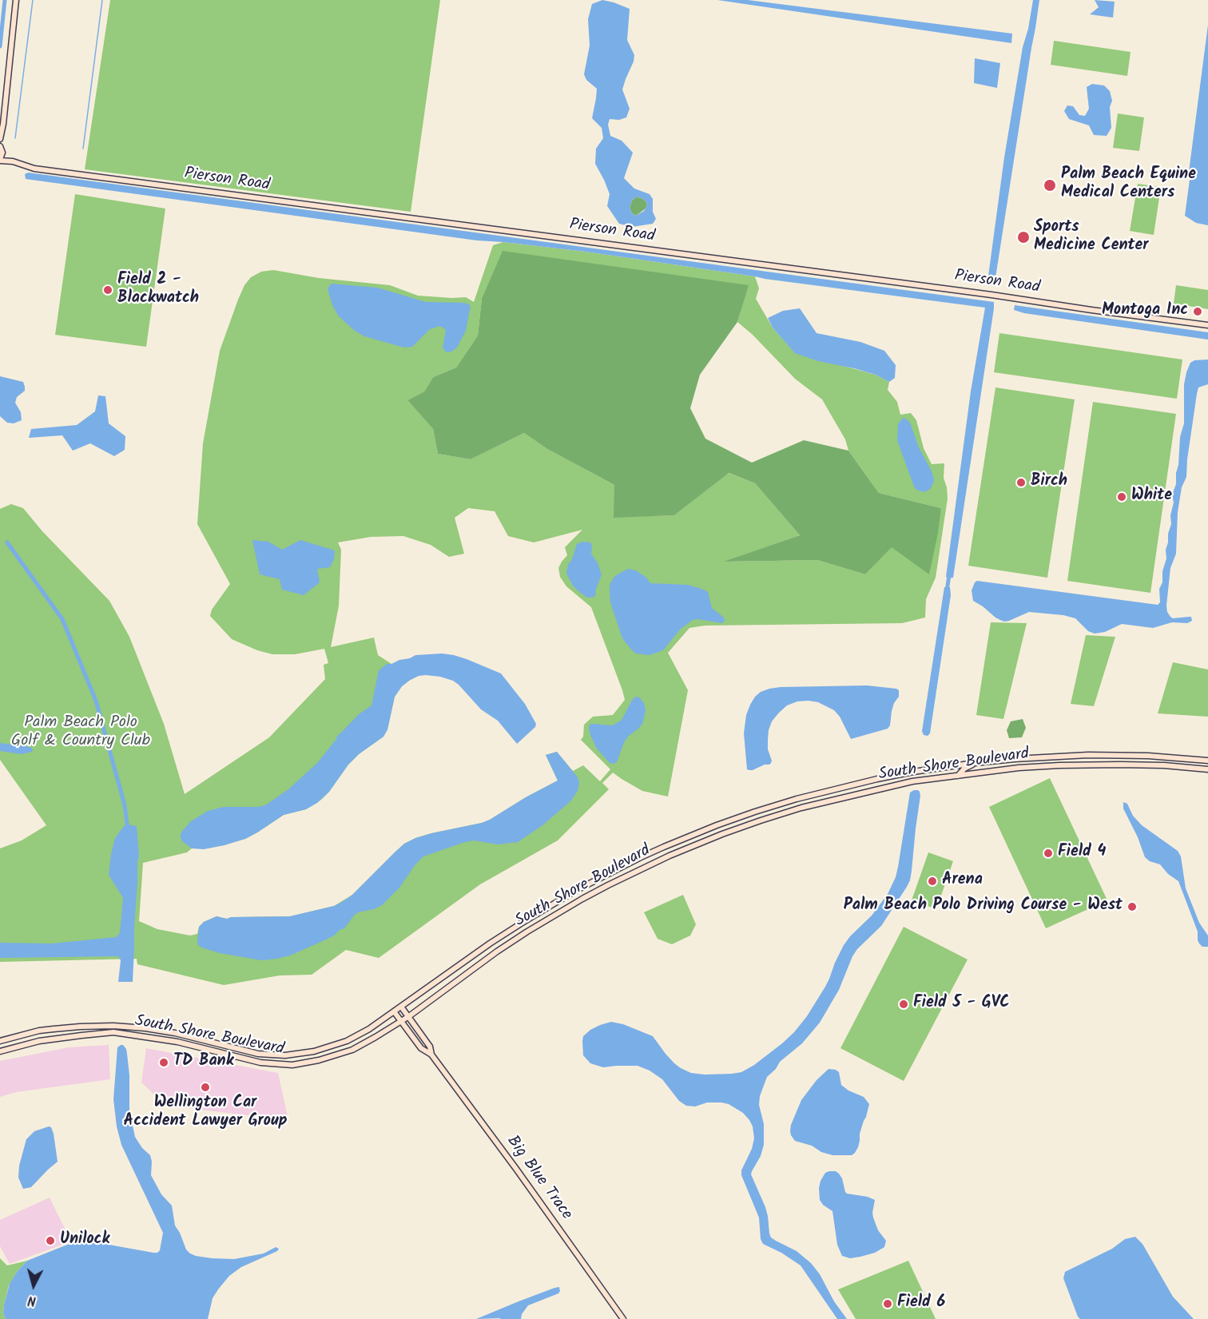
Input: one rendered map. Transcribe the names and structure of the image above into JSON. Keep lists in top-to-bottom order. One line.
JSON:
{"streets":{"street":["Pierson Road","South Shore Boulevard","Big Blue Trace"]},"crossings":[["South Shore Boulevard","Big Blue Trace"]],"parks":["Palm Beach Polo Golf & Country Club"],"places":["Palm Beach Equine Medical Centers","Sports Medicine Center","Field 2 - Blackwatch","Montoga Inc","Birch","White","Field 4","Arena","Palm Beach Polo Driving Course - West","Field 5 - GVC","TD Bank","Wellington Car Accident Lawyer Group","Unilock","Field 6"],"north":"bottom"}
